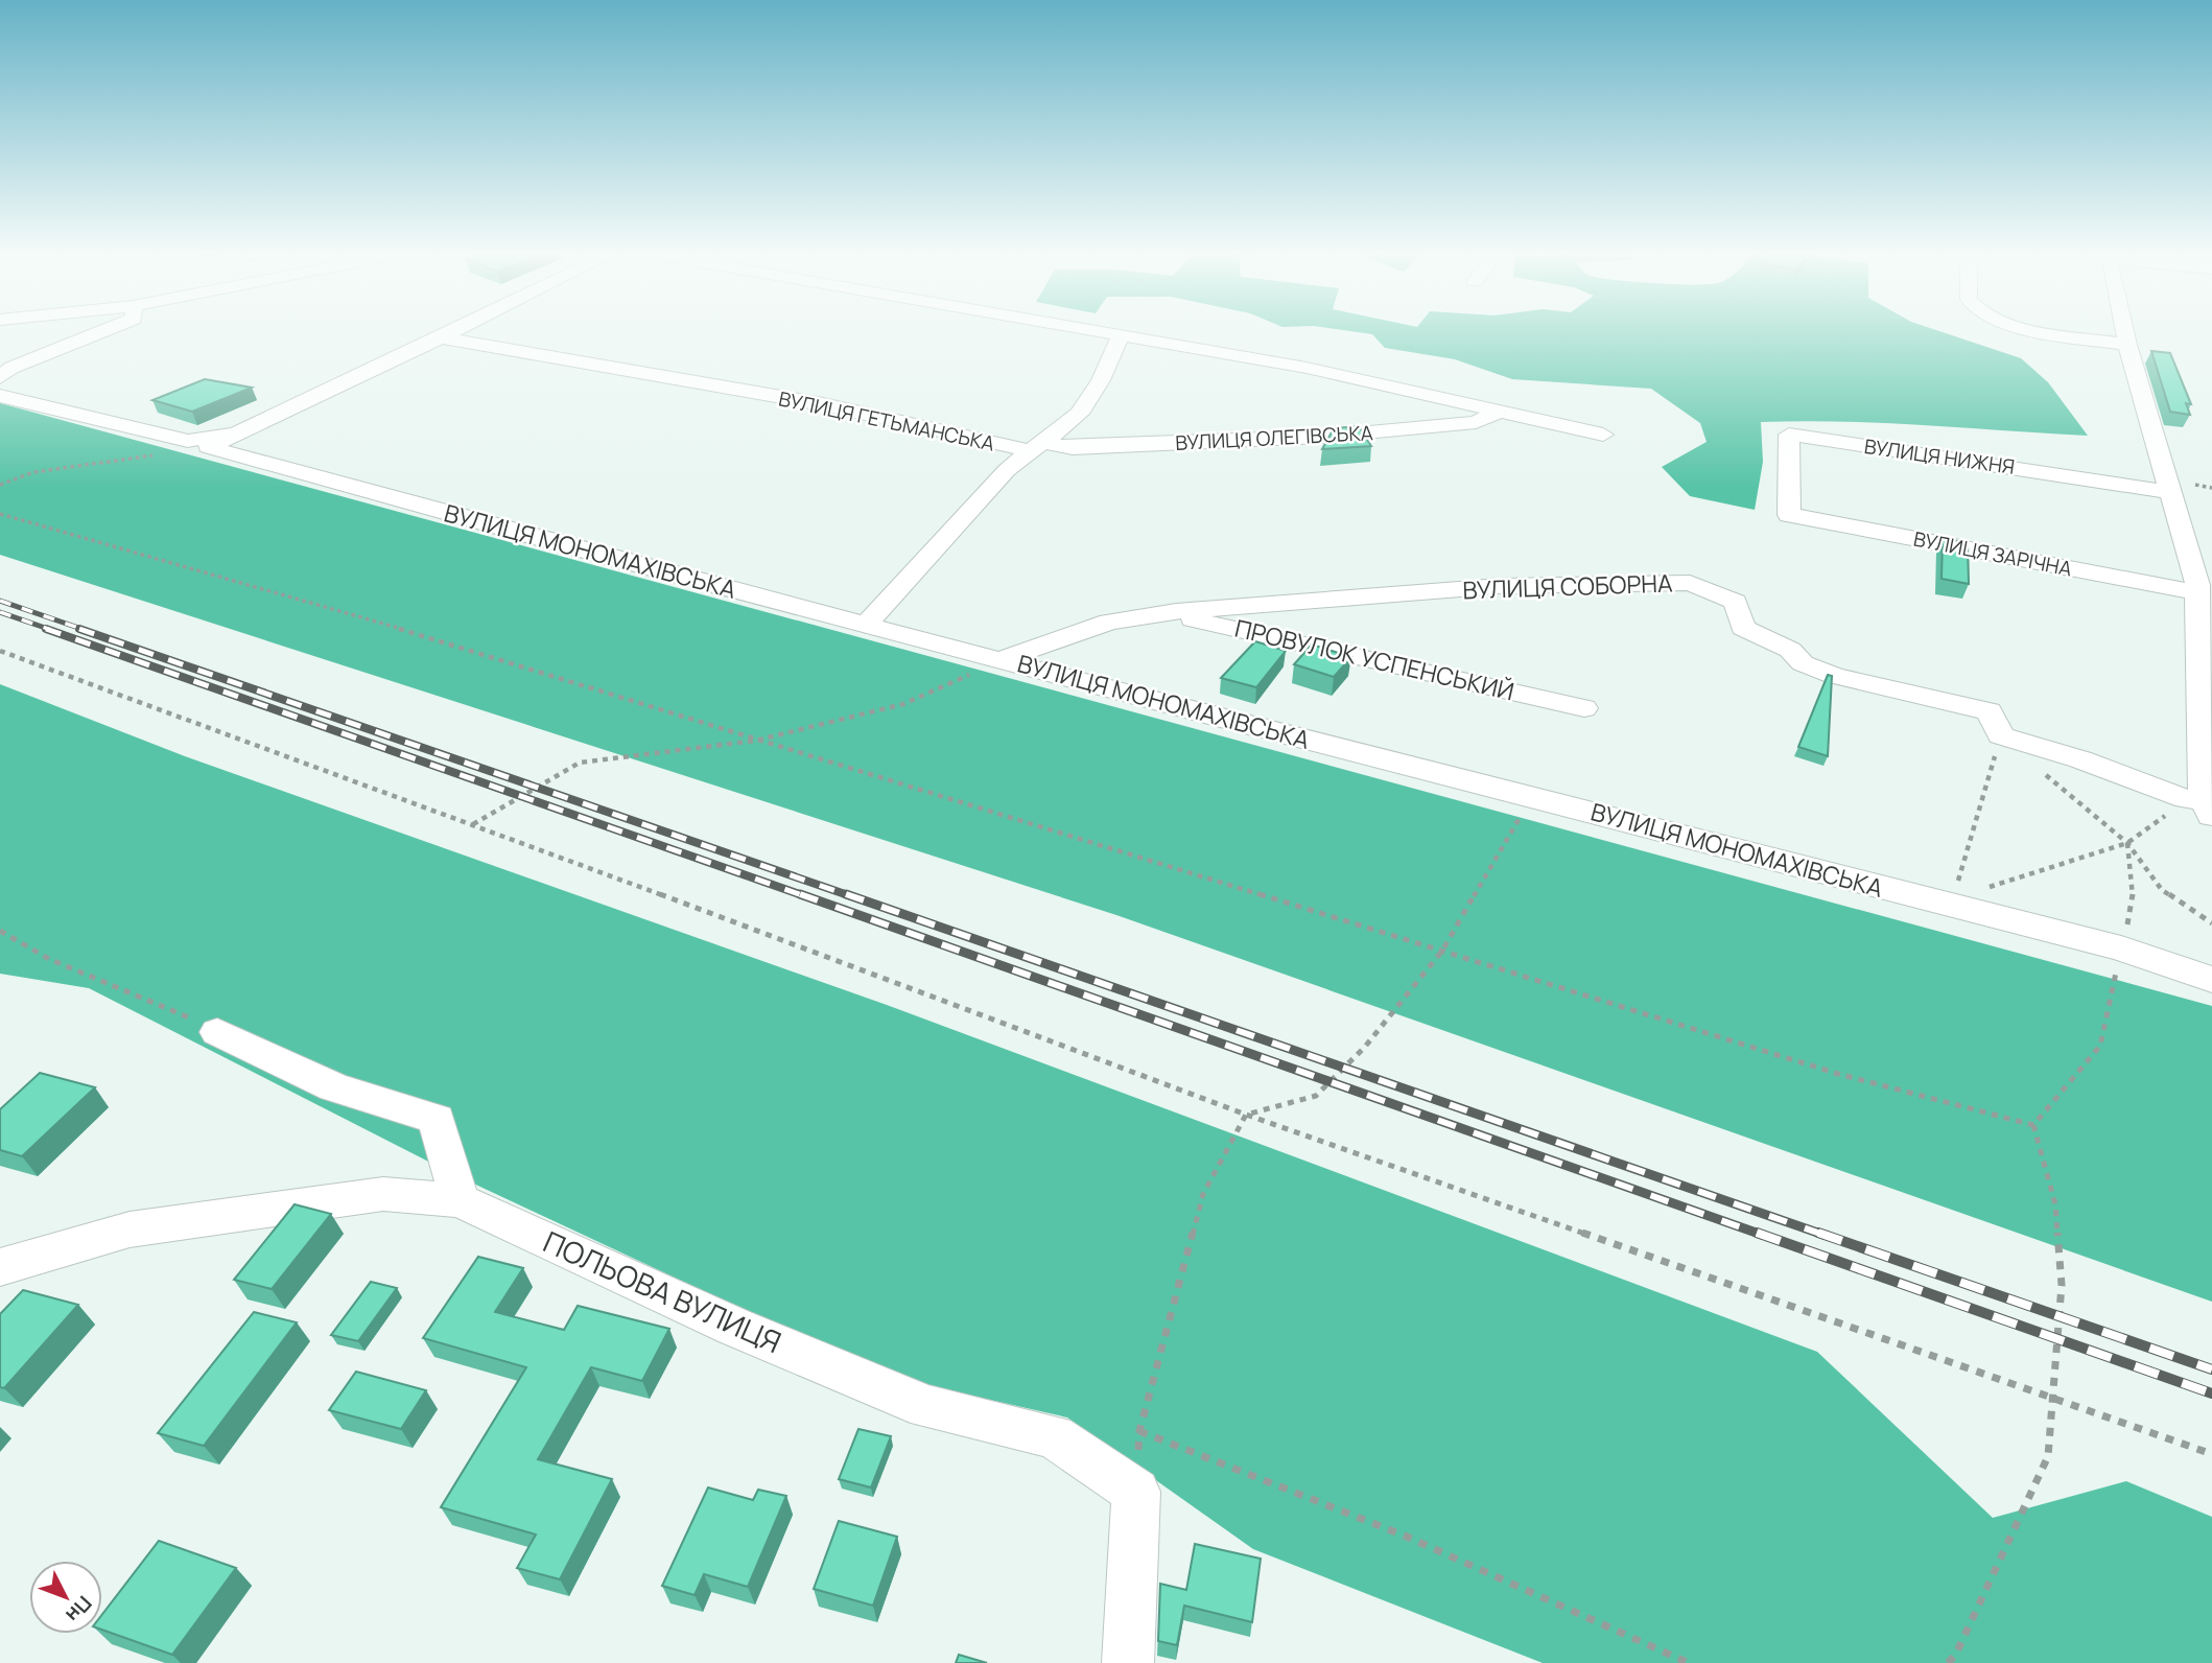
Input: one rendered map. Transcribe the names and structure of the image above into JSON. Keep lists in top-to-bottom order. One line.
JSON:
{"streets":{"street":["ВУЛИЦЯ ГЕТЬМАНСЬКА","ВУЛИЦЯ ОЛЕГІВСЬКА","ВУЛИЦЯ НИЖНЯ","ВУЛИЦЯ МОНОМАХІВСЬКА","ВУЛИЦЯ ЗАРІЧНА","ВУЛИЦЯ СОБОРНА","ПРОВУЛОК УСПЕНСЬКИЙ","ПОЛЬОВА ВУЛИЦЯ"]},"crossings":[["ВУЛИЦЯ ГЕТЬМАНСЬКА","ВУЛИЦЯ ОЛЕГІВСЬКА"],["ВУЛИЦЯ НИЖНЯ","ВУЛИЦЯ ЗАРІЧНА"],["ВУЛИЦЯ МОНОМАХІВСЬКА","ВУЛИЦЯ СОБОРНА"],["ВУЛИЦЯ СОБОРНА","ПРОВУЛОК УСПЕНСЬКИЙ"]],"north":"bottom right"}
